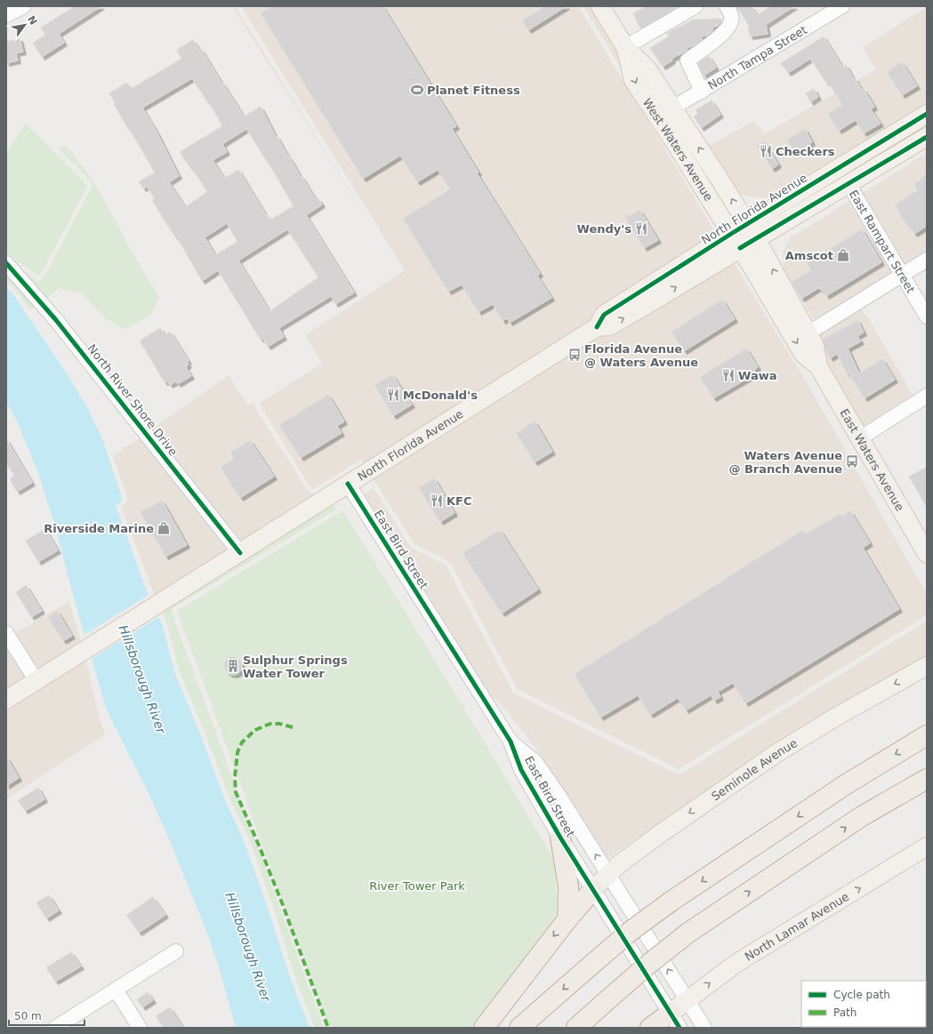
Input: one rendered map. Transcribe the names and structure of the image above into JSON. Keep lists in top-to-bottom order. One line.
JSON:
{"streets":{"main road":["West Waters Avenue","North Florida Avenue","East Waters Avenue","Seminole Avenue","North Lamar Avenue"],"street":["North Tampa Street","East Rampart Street","North River Shore Drive","East Bird Street"]},"crossings":[["North Tampa Street","West Waters Avenue"],["West Waters Avenue","North Florida Avenue"],["West Waters Avenue","East Waters Avenue"],["North Florida Avenue","East Rampart Street"],["North Florida Avenue","North River Shore Drive"],["North Florida Avenue","East Waters Avenue"],["North Florida Avenue","East Bird Street"],["East Bird Street","Seminole Avenue"],["East Bird Street","North Lamar Avenue"]],"one_way":["Seminole Avenue","North Lamar Avenue"],"water":["Hillsborough River"],"parks":["River Tower Park"],"places":{"sports":["Planet Fitness"],"restaurant":["Checkers","Wendy's","Wawa","McDonald's","KFC"],"shop":["Amscot","Riverside Marine"],"bus stop":["Florida Avenue @ Waters Avenue","Waters Avenue @ Branch Avenue"],"building":["Sulphur Springs Water Tower"]},"legend":["Cycle path","Path"],"scale_bar":"50 m","north":"top right"}
